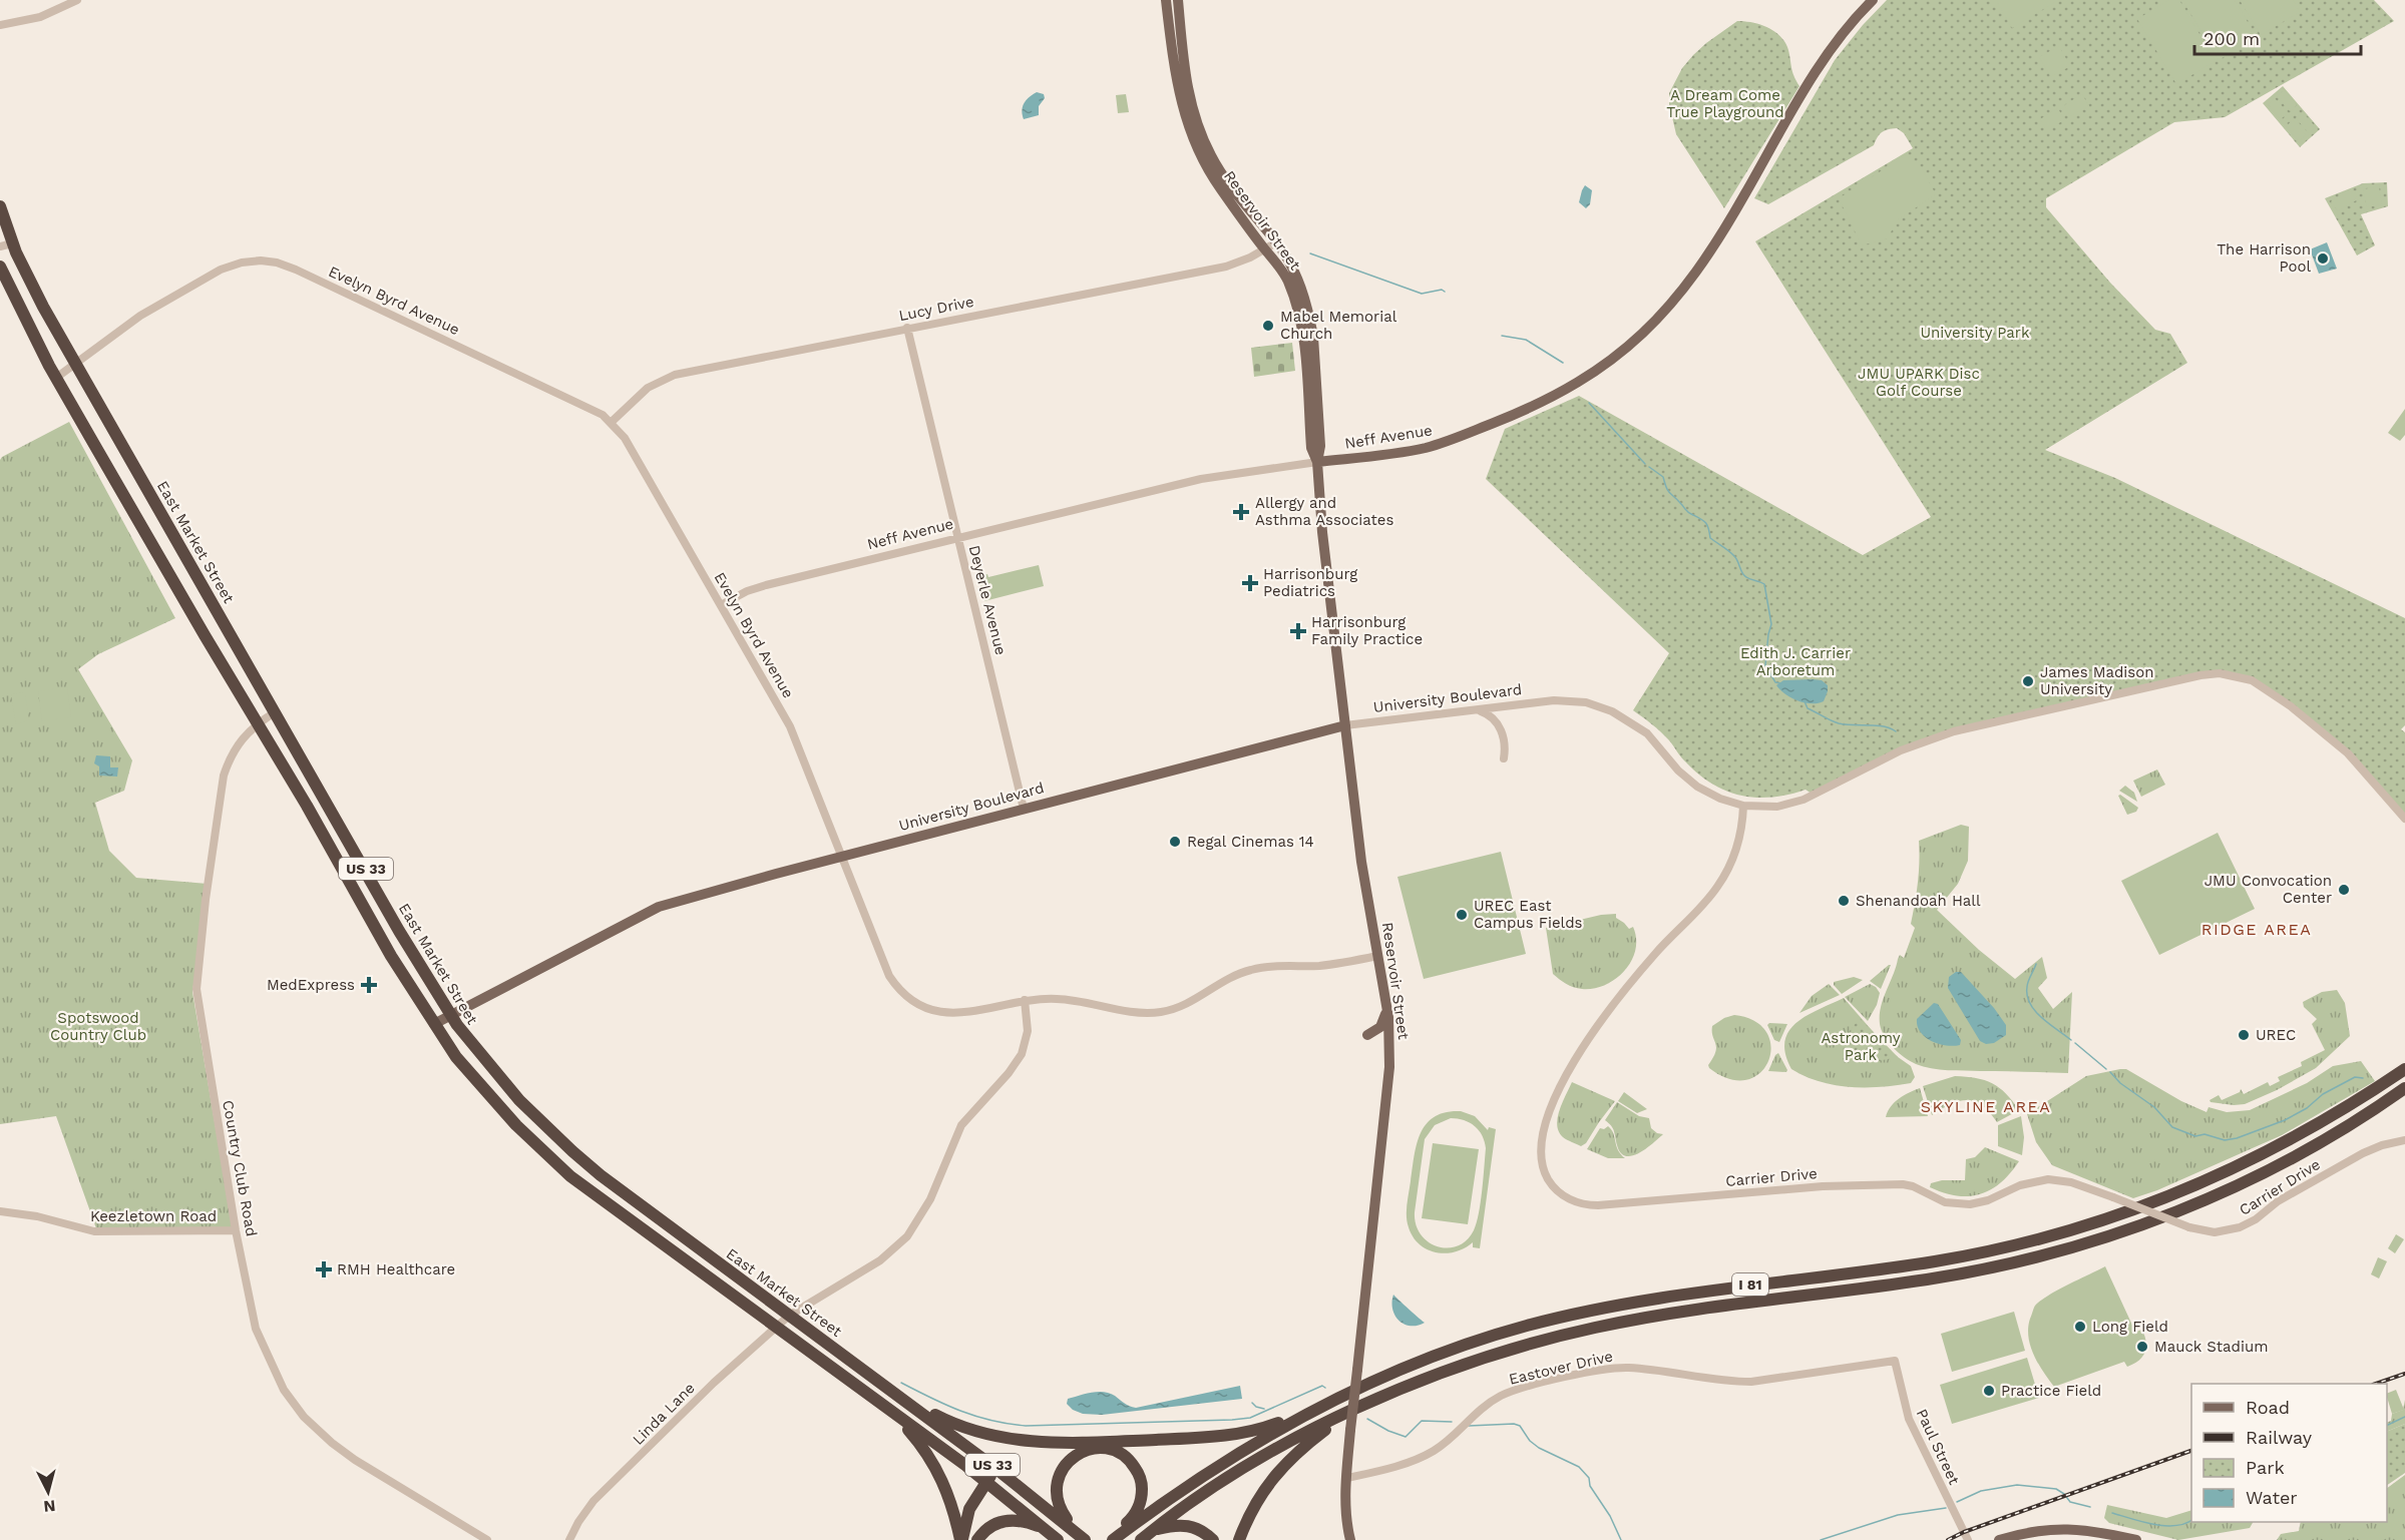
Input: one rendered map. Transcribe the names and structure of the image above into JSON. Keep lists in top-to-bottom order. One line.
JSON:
{"streets":{"highway":["East Market Street","US 33","I 81"],"main road":["Reservoir Street","Neff Avenue","University Boulevard"],"street":["Evelyn Byrd Avenue","Lucy Drive","Deyerle Avenue","Country Club Road","Carrier Drive","Keezletown Road","Eastover Drive","Linda Lane","Paul Street"]},"crossings":[["Reservoir Street","Evelyn Byrd Avenue"],["Reservoir Street","Lucy Drive"],["Reservoir Street","Neff Avenue"],["Reservoir Street","University Boulevard"],["Reservoir Street","Eastover Drive"],["Evelyn Byrd Avenue","Lucy Drive"],["Evelyn Byrd Avenue","Neff Avenue"],["Evelyn Byrd Avenue","East Market Street"],["Evelyn Byrd Avenue","University Boulevard"],["Evelyn Byrd Avenue","US 33"],["Evelyn Byrd Avenue","Linda Lane"],["Lucy Drive","Deyerle Avenue"],["Neff Avenue","Deyerle Avenue"],["East Market Street","University Boulevard"],["East Market Street","Country Club Road"],["East Market Street","Linda Lane"],["Deyerle Avenue","University Boulevard"],["University Boulevard","US 33"],["University Boulevard","Carrier Drive"],["US 33","Country Club Road"],["US 33","Linda Lane"],["Country Club Road","Keezletown Road"],["Eastover Drive","Paul Street"]],"districts":["RIDGE AREA","SKYLINE AREA"],"parks":["A Dream Come True Playground","University Park","JMU UPARK Disc Golf Course","Edith J. Carrier Arboretum","Spotswood Country Club","Astronomy Park"],"places":{"other":["The Harrison Pool","Mabel Memorial Church","James Madison University","Regal Cinemas 14","JMU Convocation Center","Shenandoah Hall","UREC East Campus Fields","UREC","Long Field","Mauck Stadium","Practice Field"],"health":["Allergy and Asthma Associates","Harrisonburg Pediatrics","Harrisonburg Family Practice","MedExpress","RMH Healthcare"]},"legend":["Road","Railway","Park","Water"],"scale_bar":"200 m","north":"bottom"}
